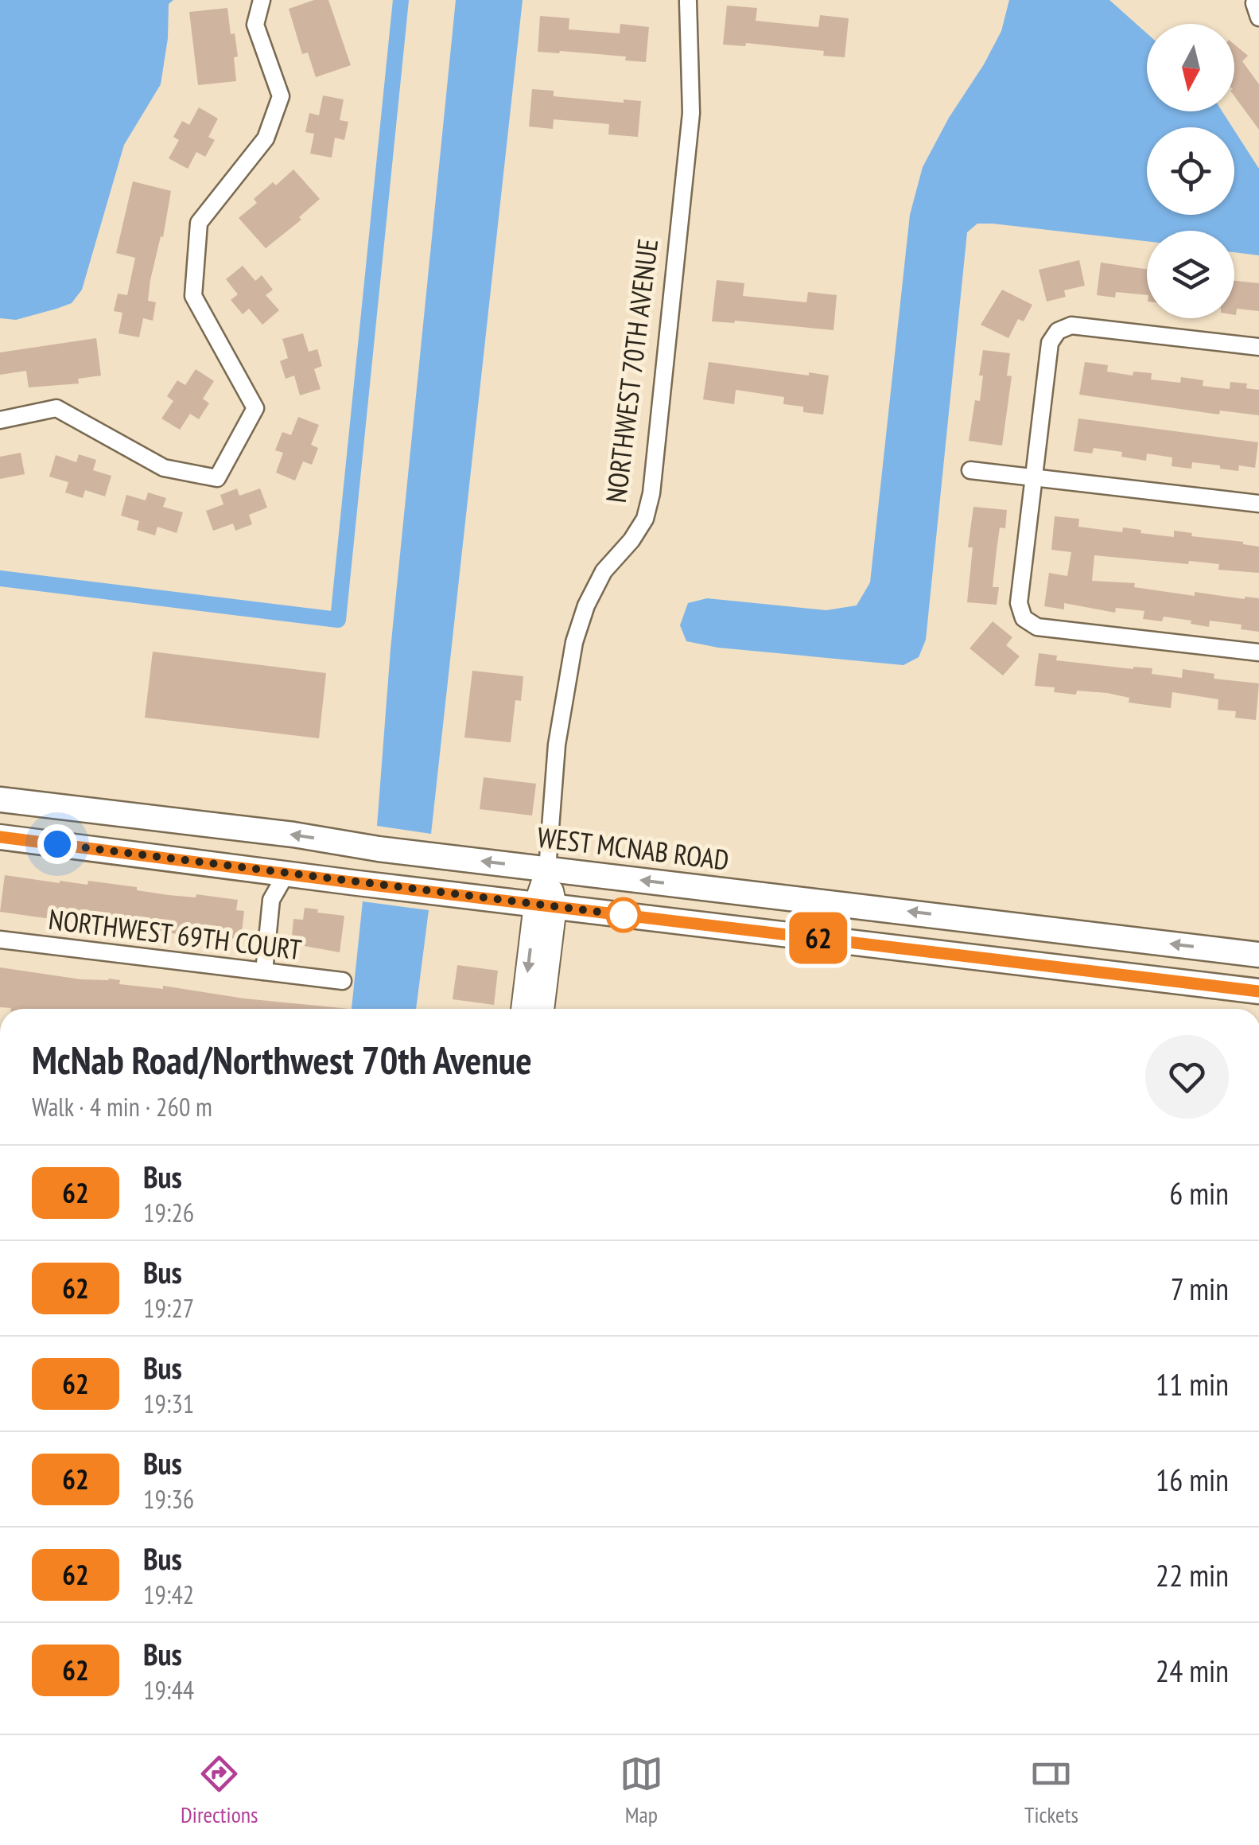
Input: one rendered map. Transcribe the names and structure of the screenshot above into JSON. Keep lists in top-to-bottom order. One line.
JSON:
{"streets":{"main road":["WEST MCNAB ROAD"],"street":["NORTHWEST 70TH AVENUE","NORTHWEST 69TH COURT"]},"crossings":[["NORTHWEST 70TH AVENUE","WEST MCNAB ROAD"]],"lines":["bus line 62"],"north":"bottom","page":{"on_map":"62","heading":["McNab Road/Northwest 70th Avenue","Walk · 4 min · 260 m"],"list":[{"mark":"62","name":"Bus","note":"19:26","value":"6 min"},{"mark":"62","name":"Bus","note":"19:27","value":"7 min"},{"mark":"62","name":"Bus","note":"19:31","value":"11 min"},{"mark":"62","name":"Bus","note":"19:36","value":"16 min"},{"mark":"62","name":"Bus","note":"19:42","value":"22 min"},{"mark":"62","name":"Bus","note":"19:44","value":"24 min"}],"tabs":["Directions","Map","Tickets"]}}
